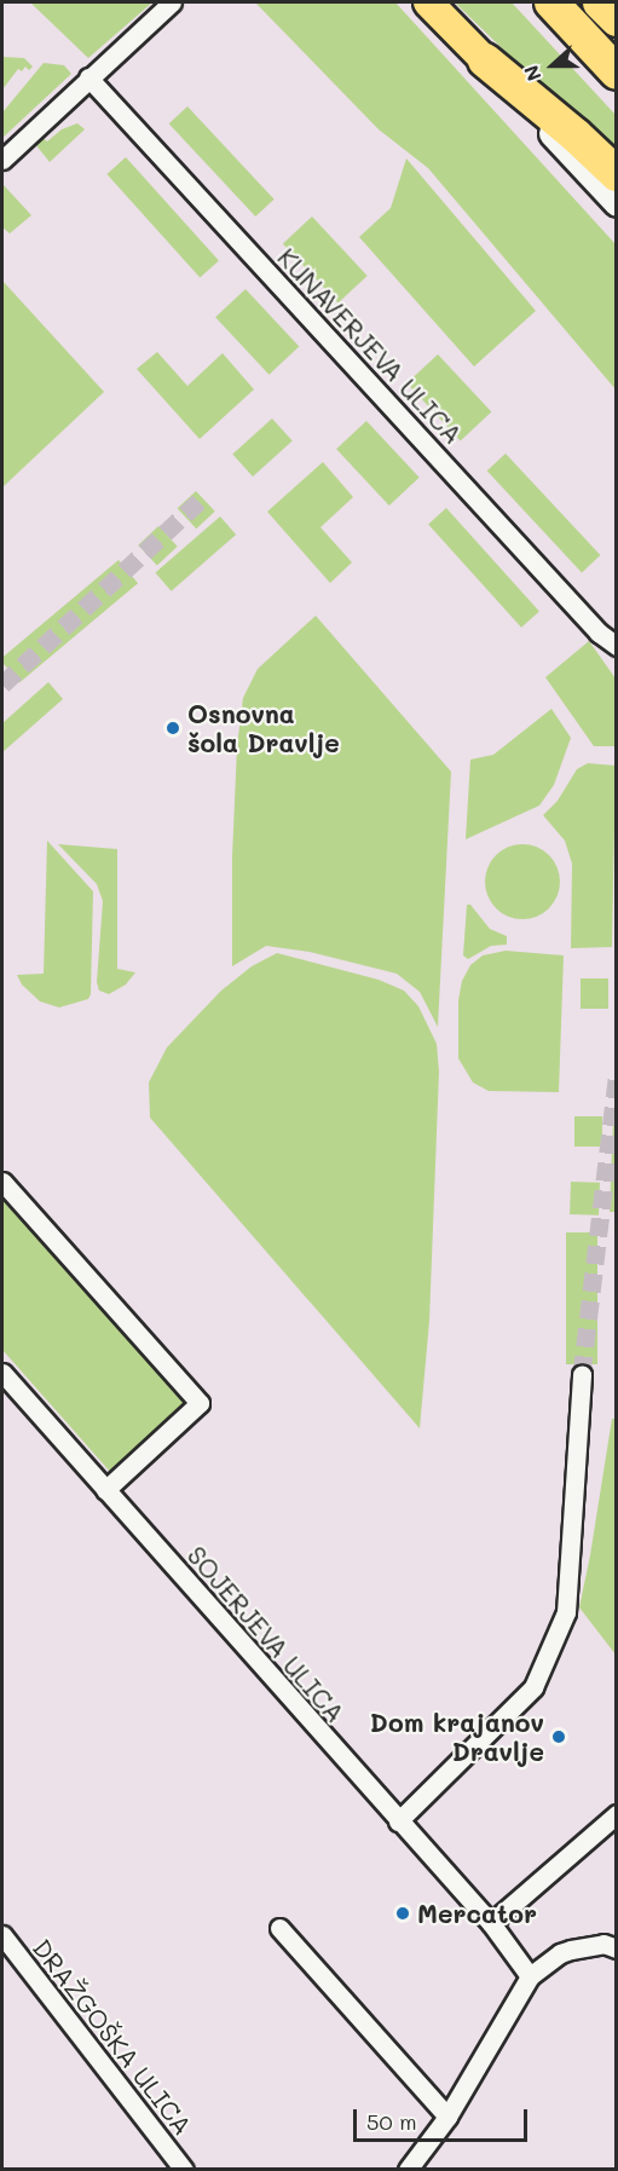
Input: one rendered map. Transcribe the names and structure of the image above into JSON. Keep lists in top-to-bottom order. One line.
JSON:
{"streets":{"street":["KUNAVERJEVA ULICA","SOJERJEVA ULICA","DRAŽGOŠKA ULICA"]},"places":["Osnovna šola Dravlje","Dom krajanov Dravlje","Mercator"],"scale_bar":"50 m","north":"left"}
